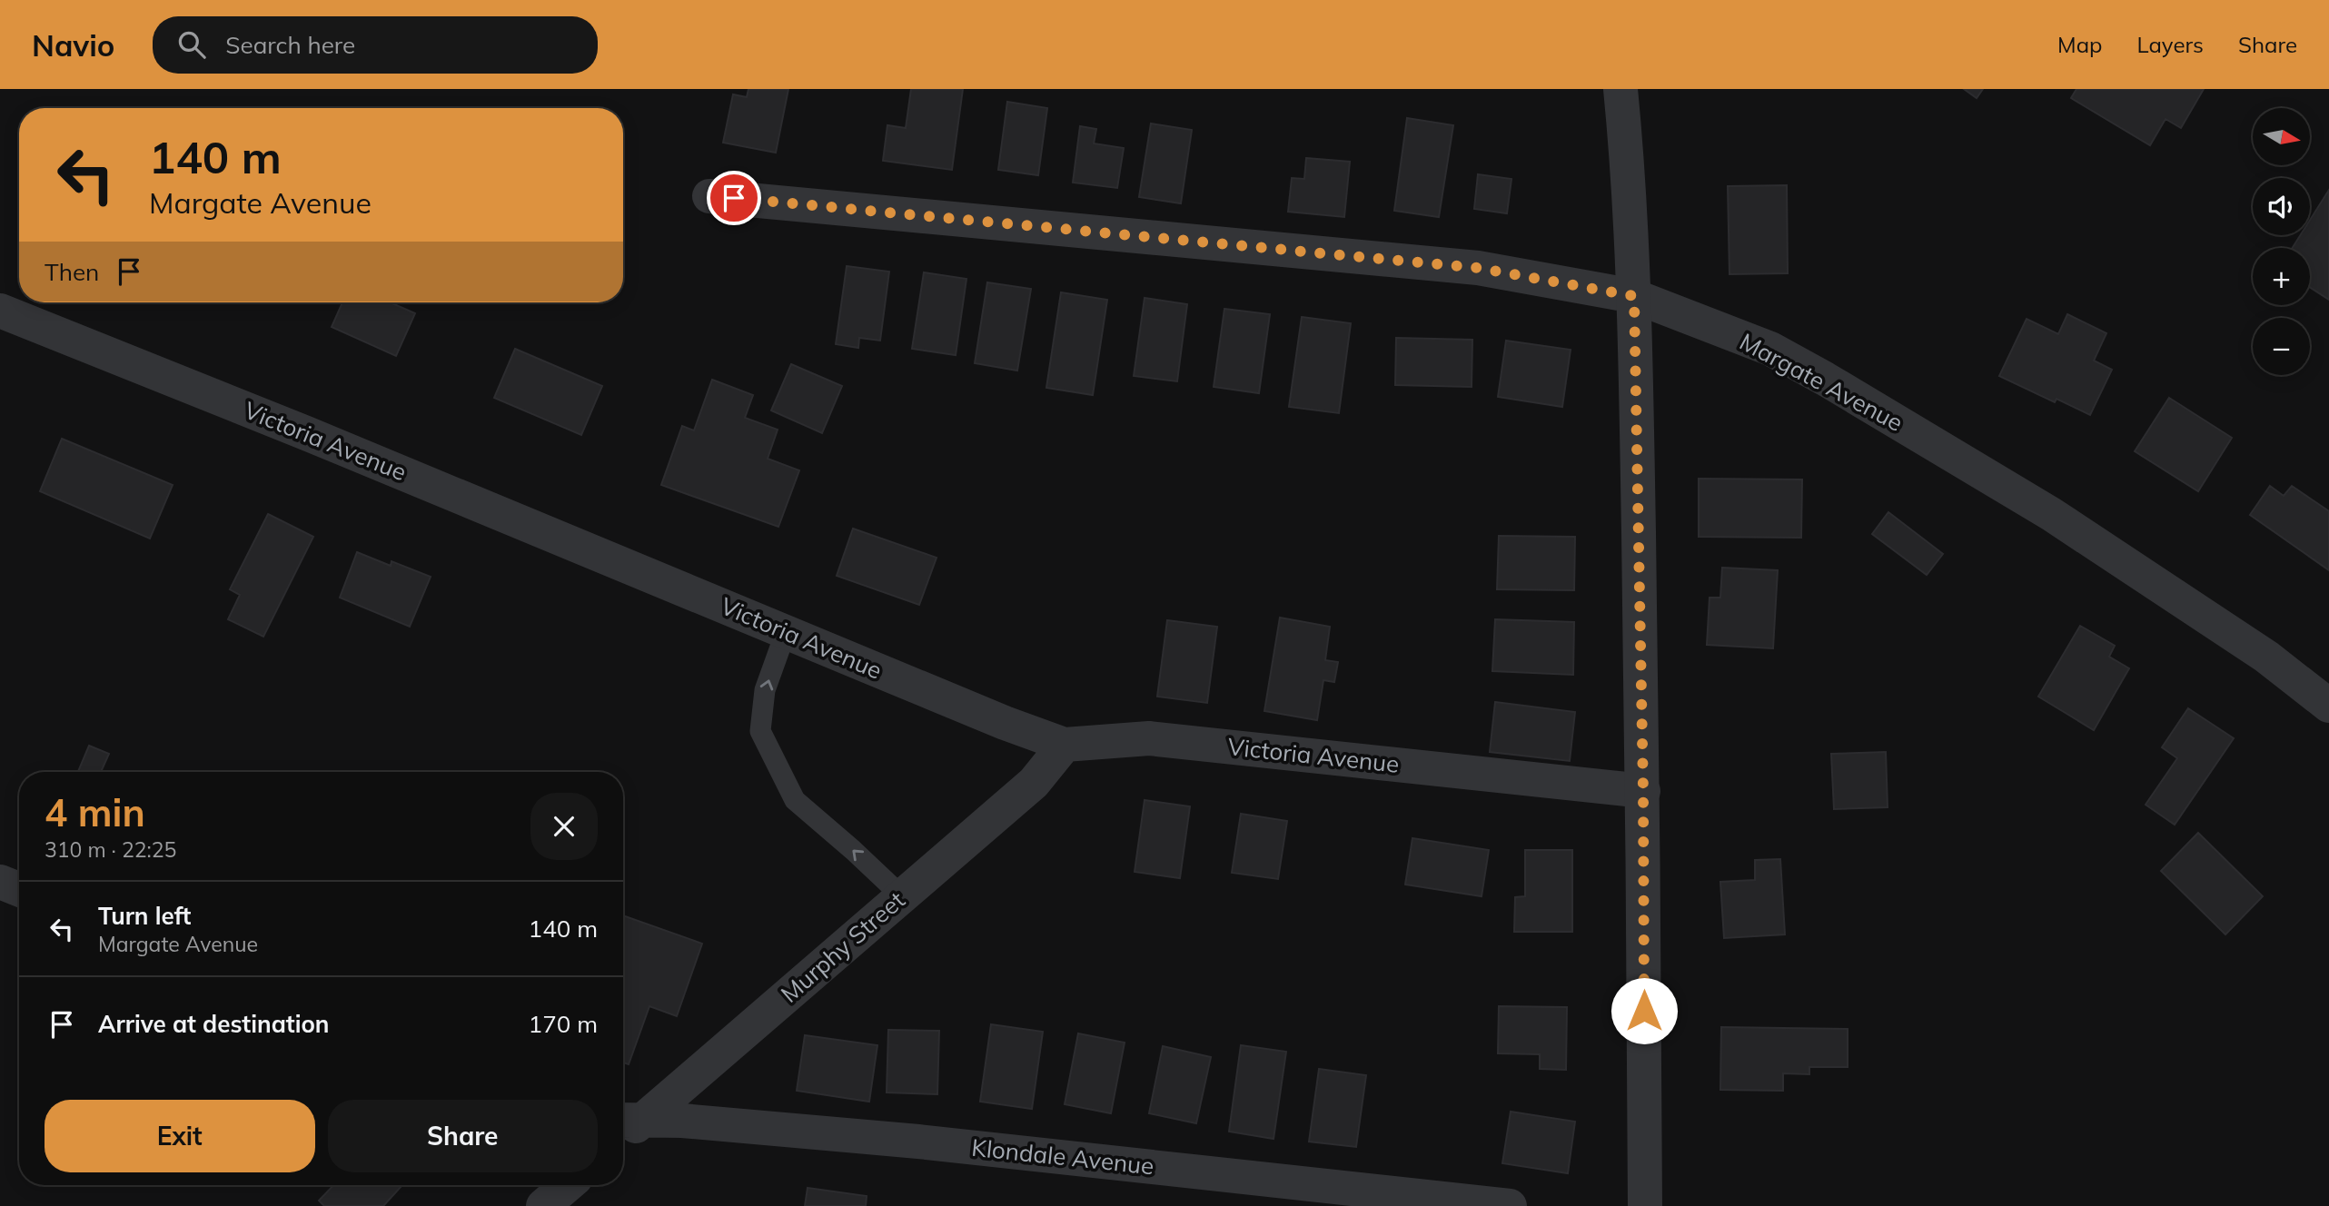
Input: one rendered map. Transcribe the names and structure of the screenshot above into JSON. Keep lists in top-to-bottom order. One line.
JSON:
{"streets":{"street":["Margate Avenue","Victoria Avenue","Murphy Street","Klondale Avenue"]},"crossings":[["Victoria Avenue","Murphy Street"],["Murphy Street","Klondale Avenue"]],"north":"right","page":{"header":"Navio","search":"Search here","nav":["Map","Layers","Share"],"map_buttons":["+","−"],"turn":["140 m","Margate Avenue"],"then":"Then","heading":["4 min","310 m · 22:25"],"list":[{"name":"Turn left","note":"Margate Avenue","value":"140 m"},{"name":"Arrive at destination","value":"170 m"}],"buttons":["Exit","Share"]}}
